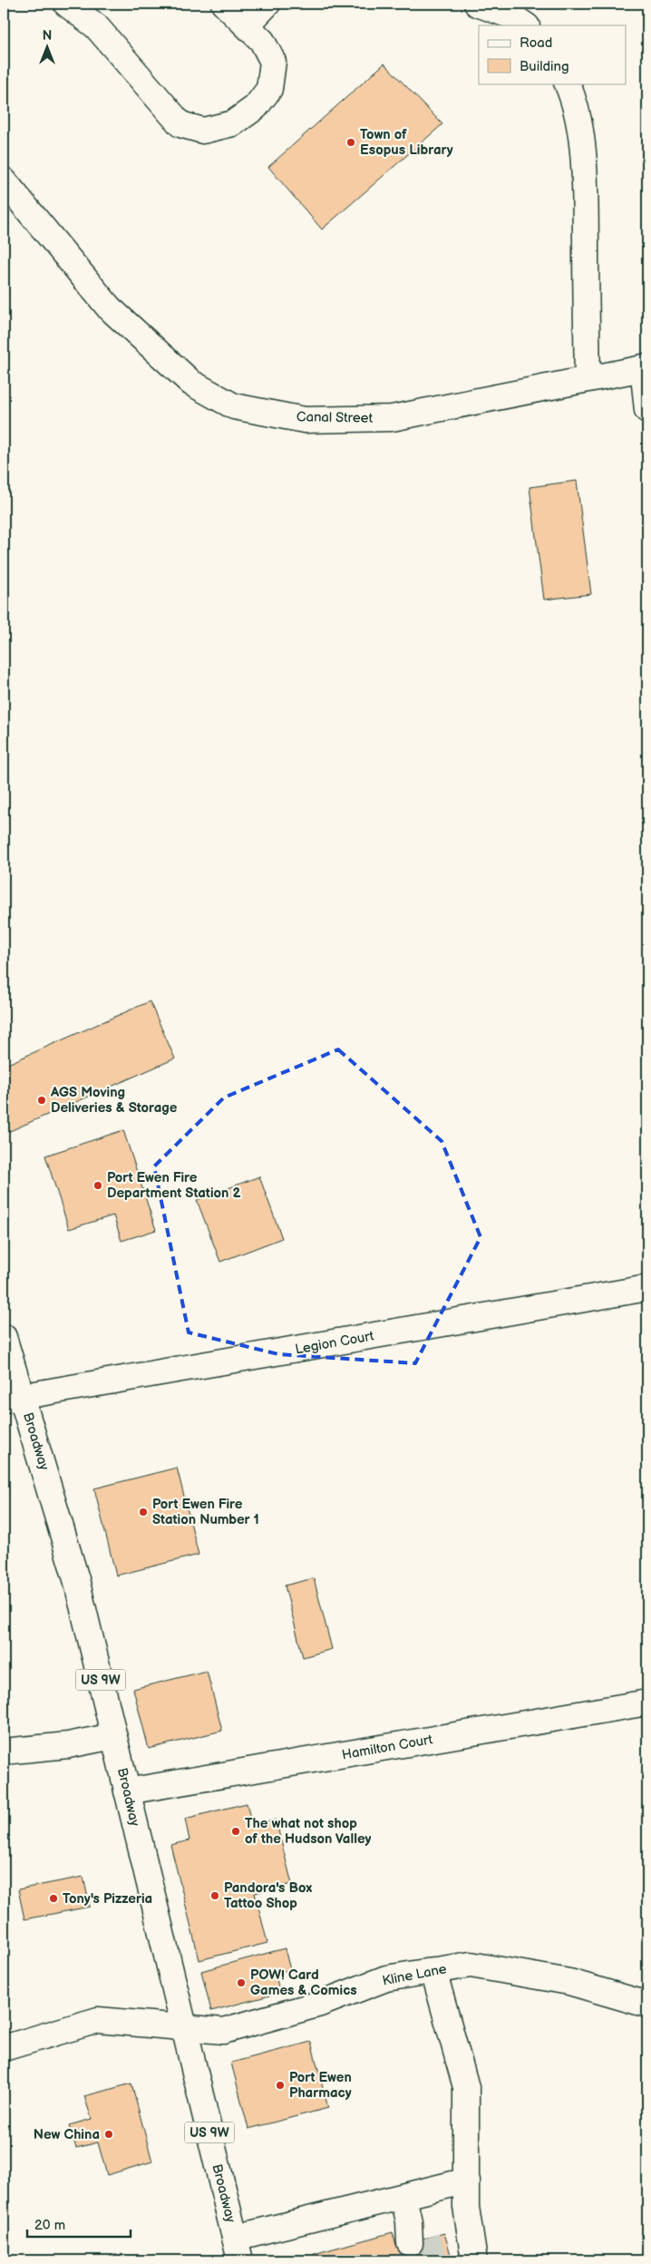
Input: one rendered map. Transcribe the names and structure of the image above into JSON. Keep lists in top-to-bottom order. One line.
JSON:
{"streets":{"main road":["Canal Street","Legion Court","Broadway","US 9W","Hamilton Court","Kline Lane"]},"crossings":[["Legion Court","Broadway"],["Broadway","Hamilton Court"],["Broadway","Kline Lane"]],"places":["Town of Esopus Library","AGS Moving Deliveries & Storage","Port Ewen Fire Department Station 2","Port Ewen Fire Station Number 1","The what not shop of the Hudson Valley","Pandora's Box Tattoo Shop","Tony's Pizzeria","POW! Card Games & Comics","Port Ewen Pharmacy","New China"],"legend":["Road","Building"],"scale_bar":"20 m","north":"top"}
